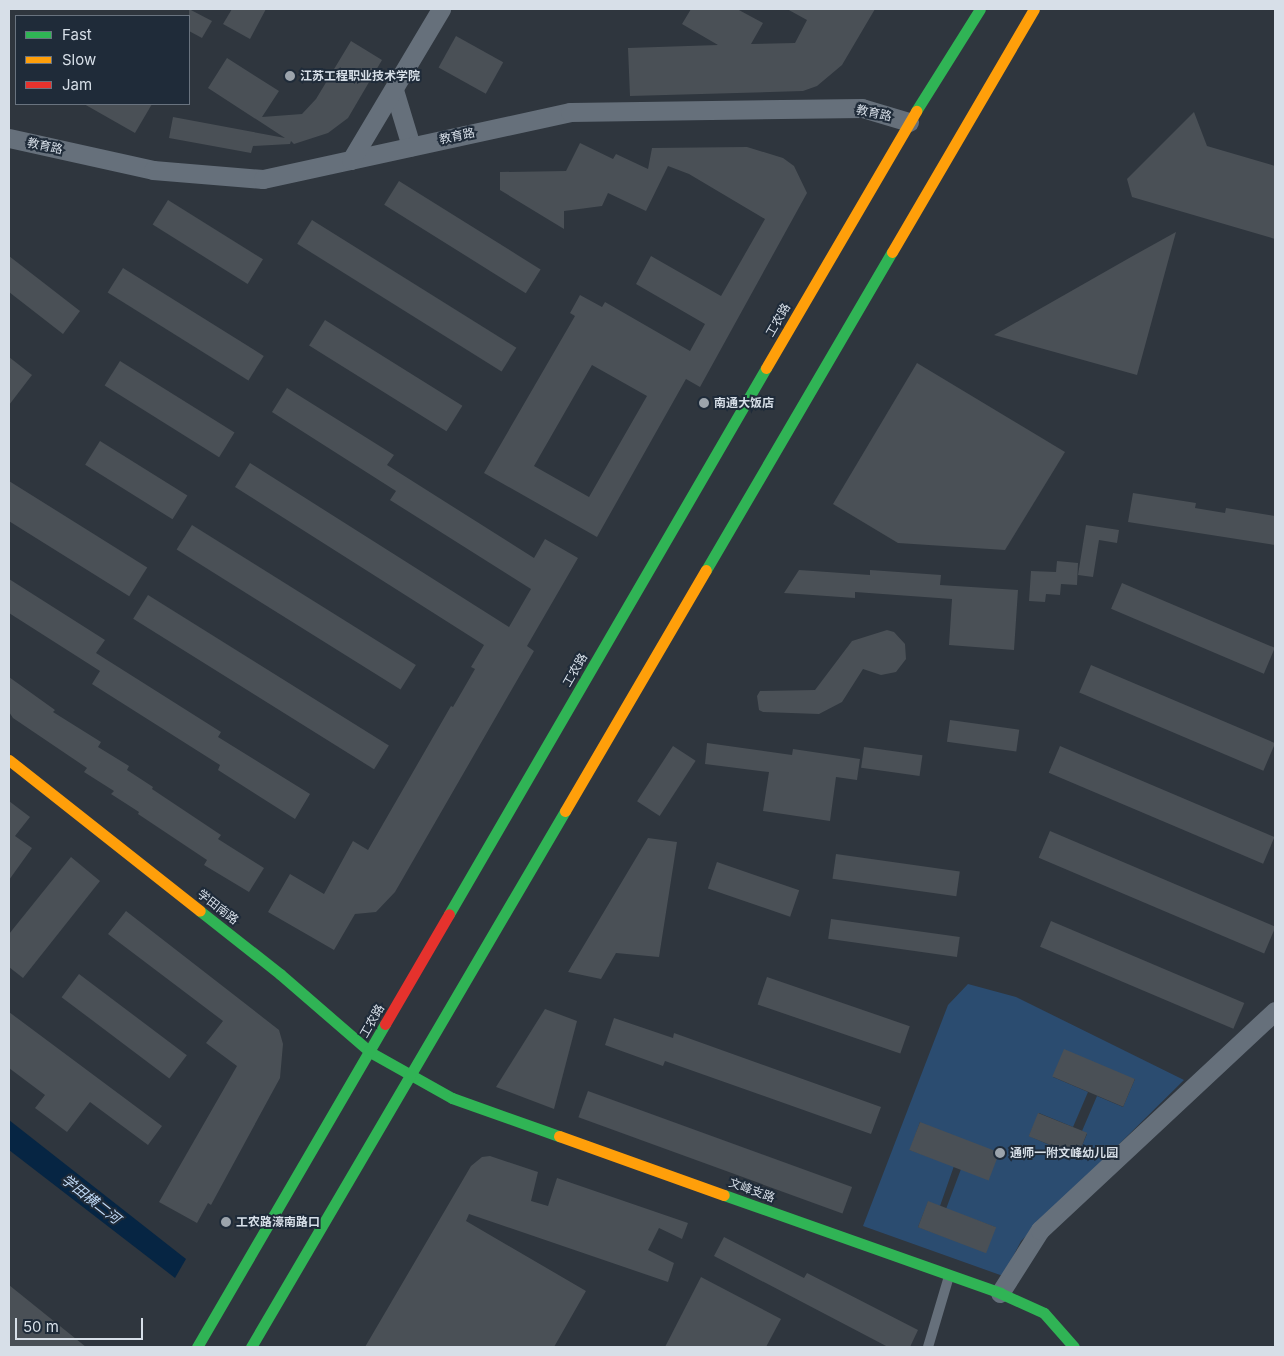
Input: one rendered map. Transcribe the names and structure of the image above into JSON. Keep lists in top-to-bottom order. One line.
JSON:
{"streets":{"main road":["工农路","学田南路","文峰支路"],"street":["教育路"]},"crossings":[["教育路","工农路"],["工农路","学田南路"],["学田南路","文峰支路"]],"water":["学田横二河"],"places":["江苏工程职业技术学院","南通大饭店","通师一附文峰幼儿园","工农路濠南路口"],"legend":["Fast","Slow","Jam"],"scale_bar":"50 m"}
